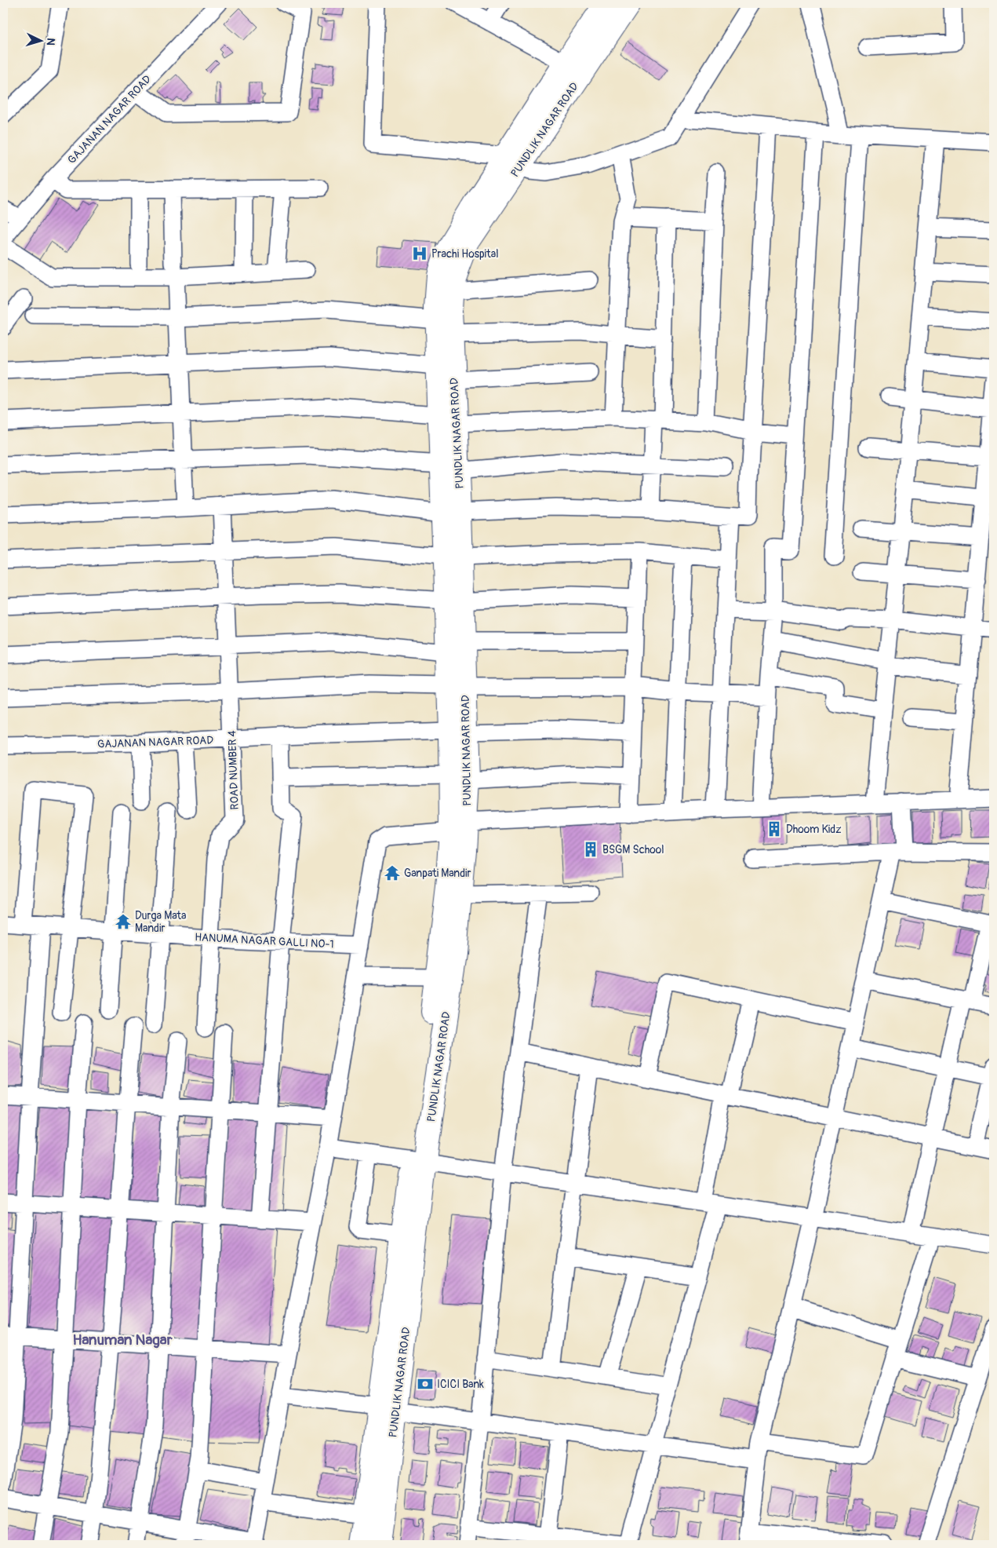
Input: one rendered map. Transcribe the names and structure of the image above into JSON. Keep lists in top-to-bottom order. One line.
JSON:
{"streets":{"main road":["PUNDLIK NAGAR ROAD"],"street":["GAJANAN NAGAR ROAD","ROAD NUMBER 4","HANUMA NAGAR GALLI NO-1"]},"crossings":[["GAJANAN NAGAR ROAD","PUNDLIK NAGAR ROAD"],["GAJANAN NAGAR ROAD","ROAD NUMBER 4"],["ROAD NUMBER 4","HANUMA NAGAR GALLI NO-1"]],"districts":["Hanuman Nagar"],"places":{"hospital":["Prachi Hospital"],"building":["Dhoom Kidz","BSGM School"],"temple":["Ganpati Mandir","Durga Mata Mandir"],"bank":["ICICI Bank"]},"north":"right"}
